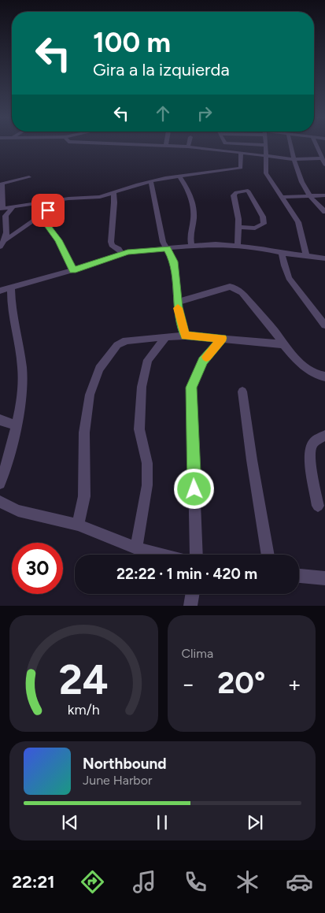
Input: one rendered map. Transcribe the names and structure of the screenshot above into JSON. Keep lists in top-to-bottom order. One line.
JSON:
{"page":{"turn":["100 m","Gira a la izquierda"],"limit":"30","trip":"22:22 · 1 min · 420 m","tile":"Clima","heat":["−","20°","+"],"song":["Northbound","June Harbor"],"tabs":"22:21","gauge":["24","km/h"]}}
